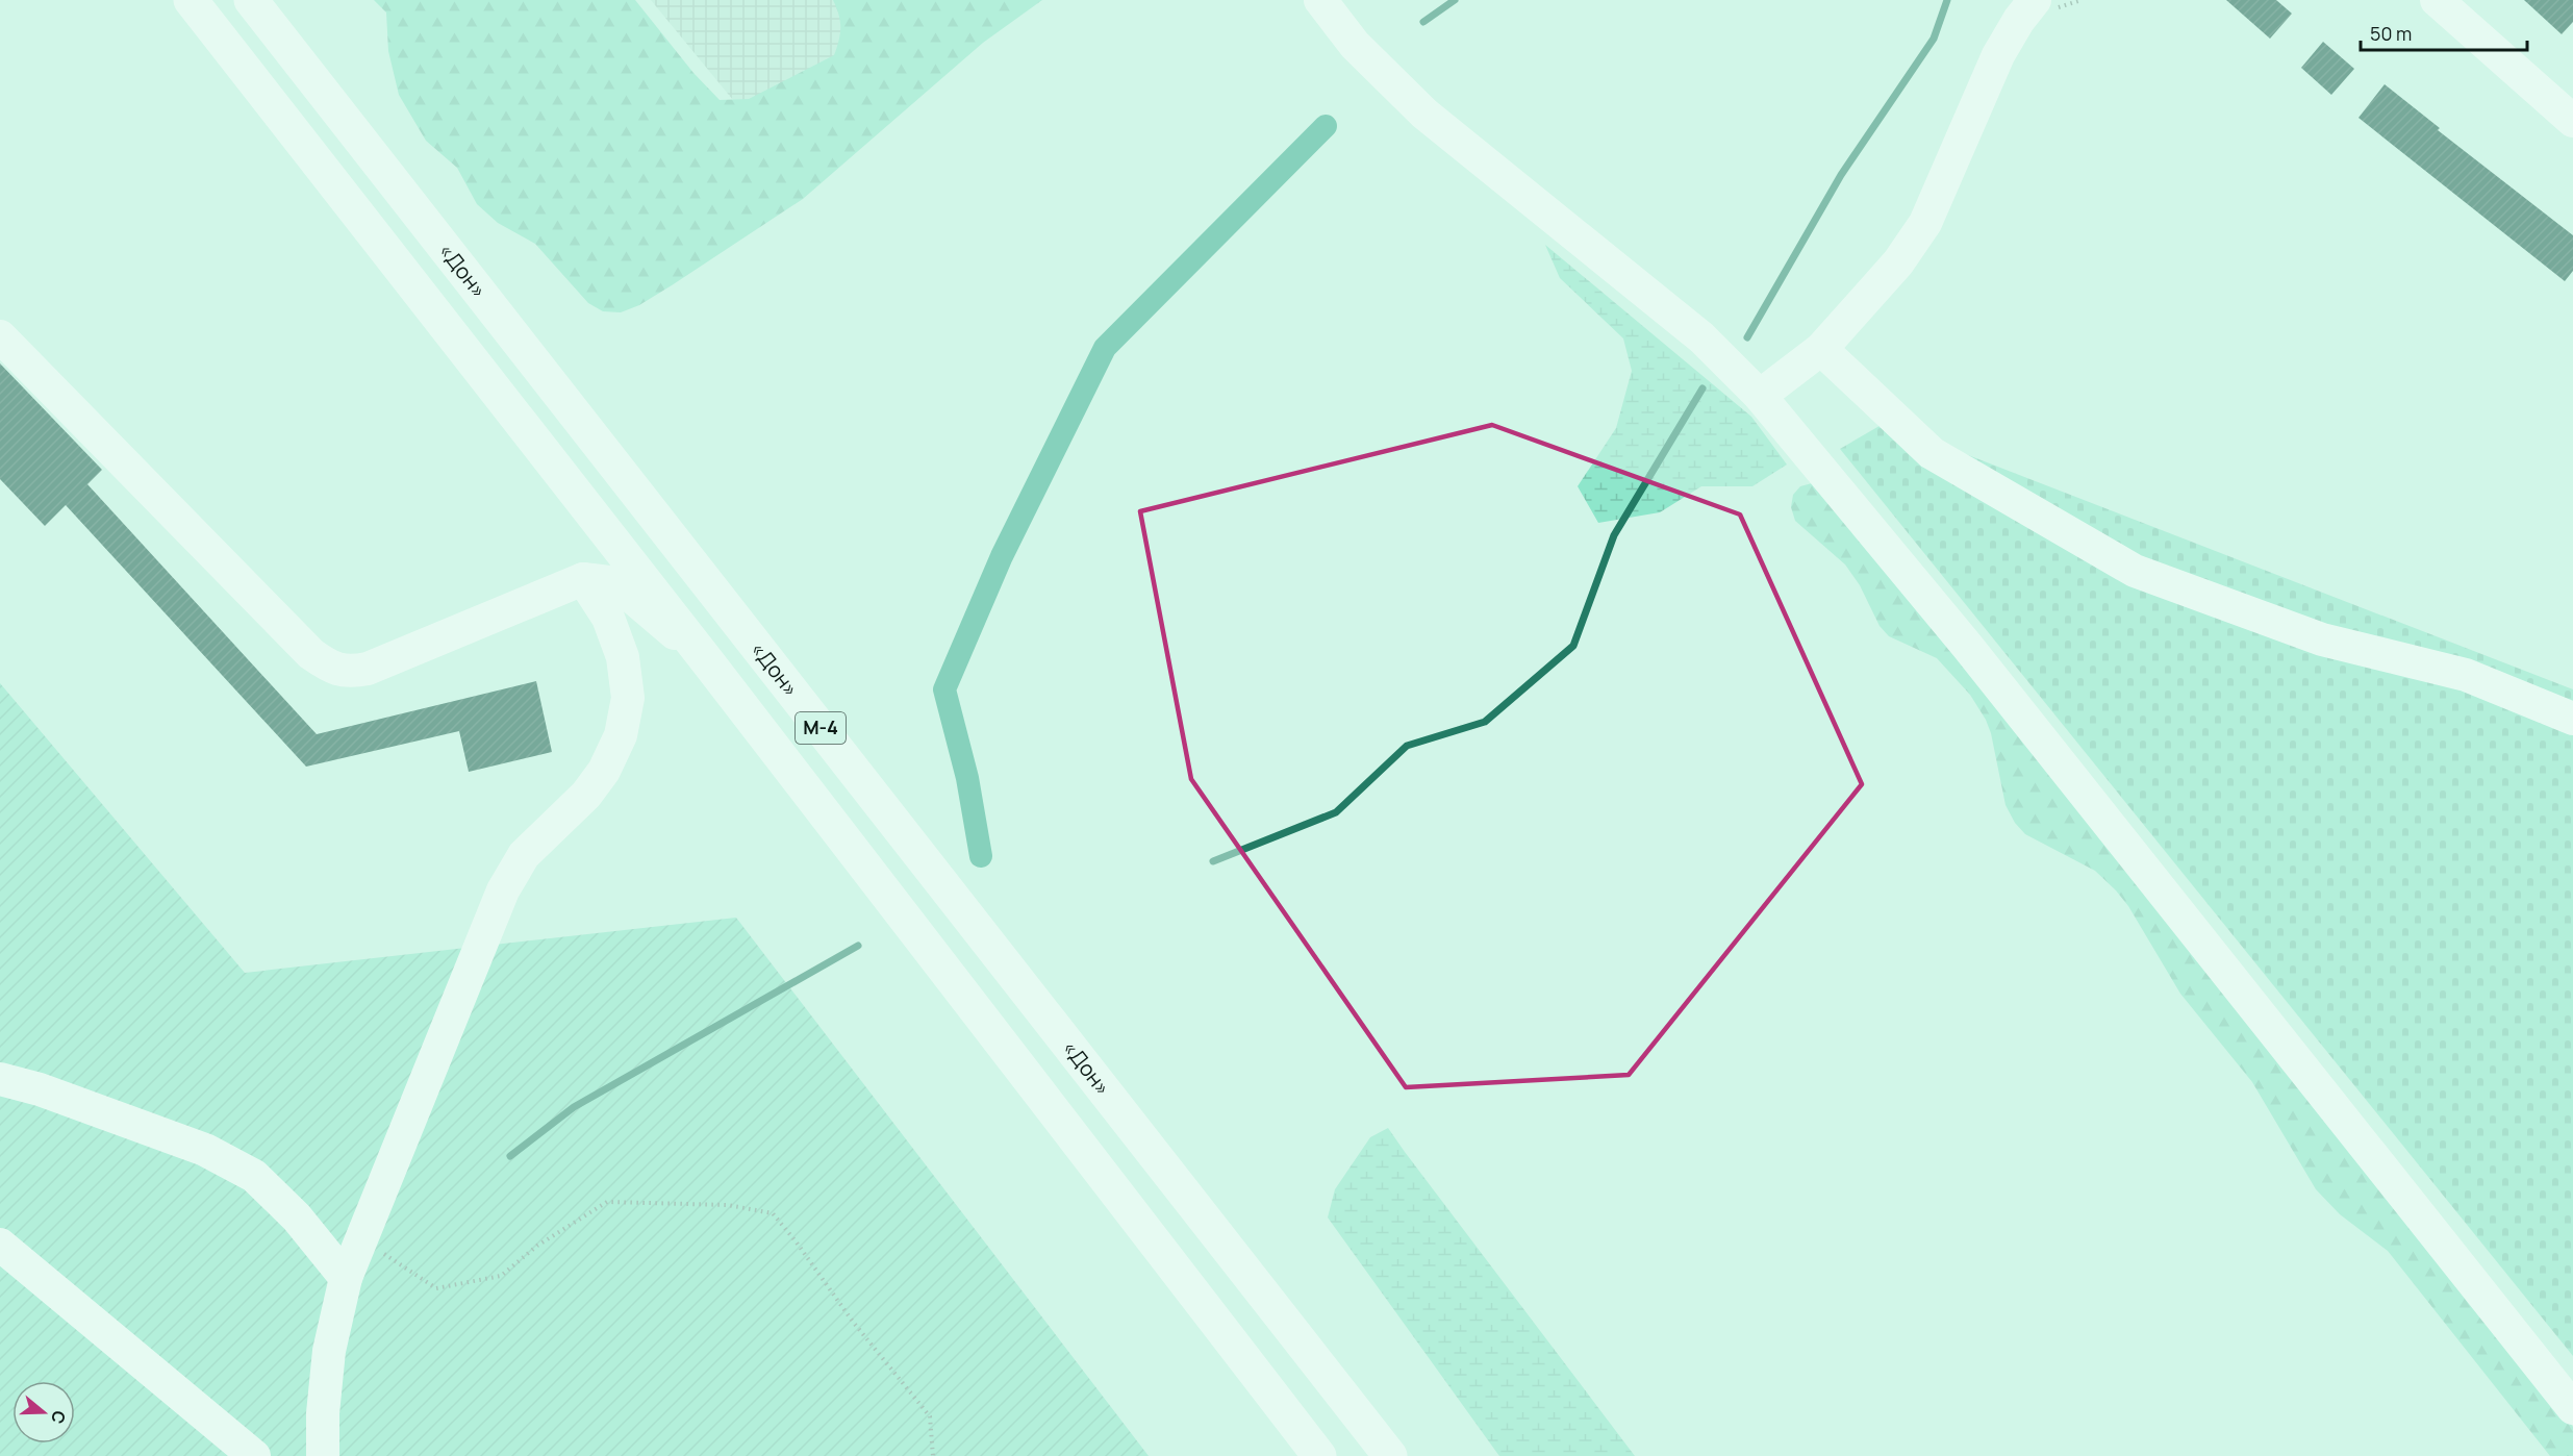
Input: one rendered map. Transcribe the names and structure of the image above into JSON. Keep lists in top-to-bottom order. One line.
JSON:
{"streets":{"highway":["«Дон»","М-4"]},"scale_bar":"50 m","north":"right"}
